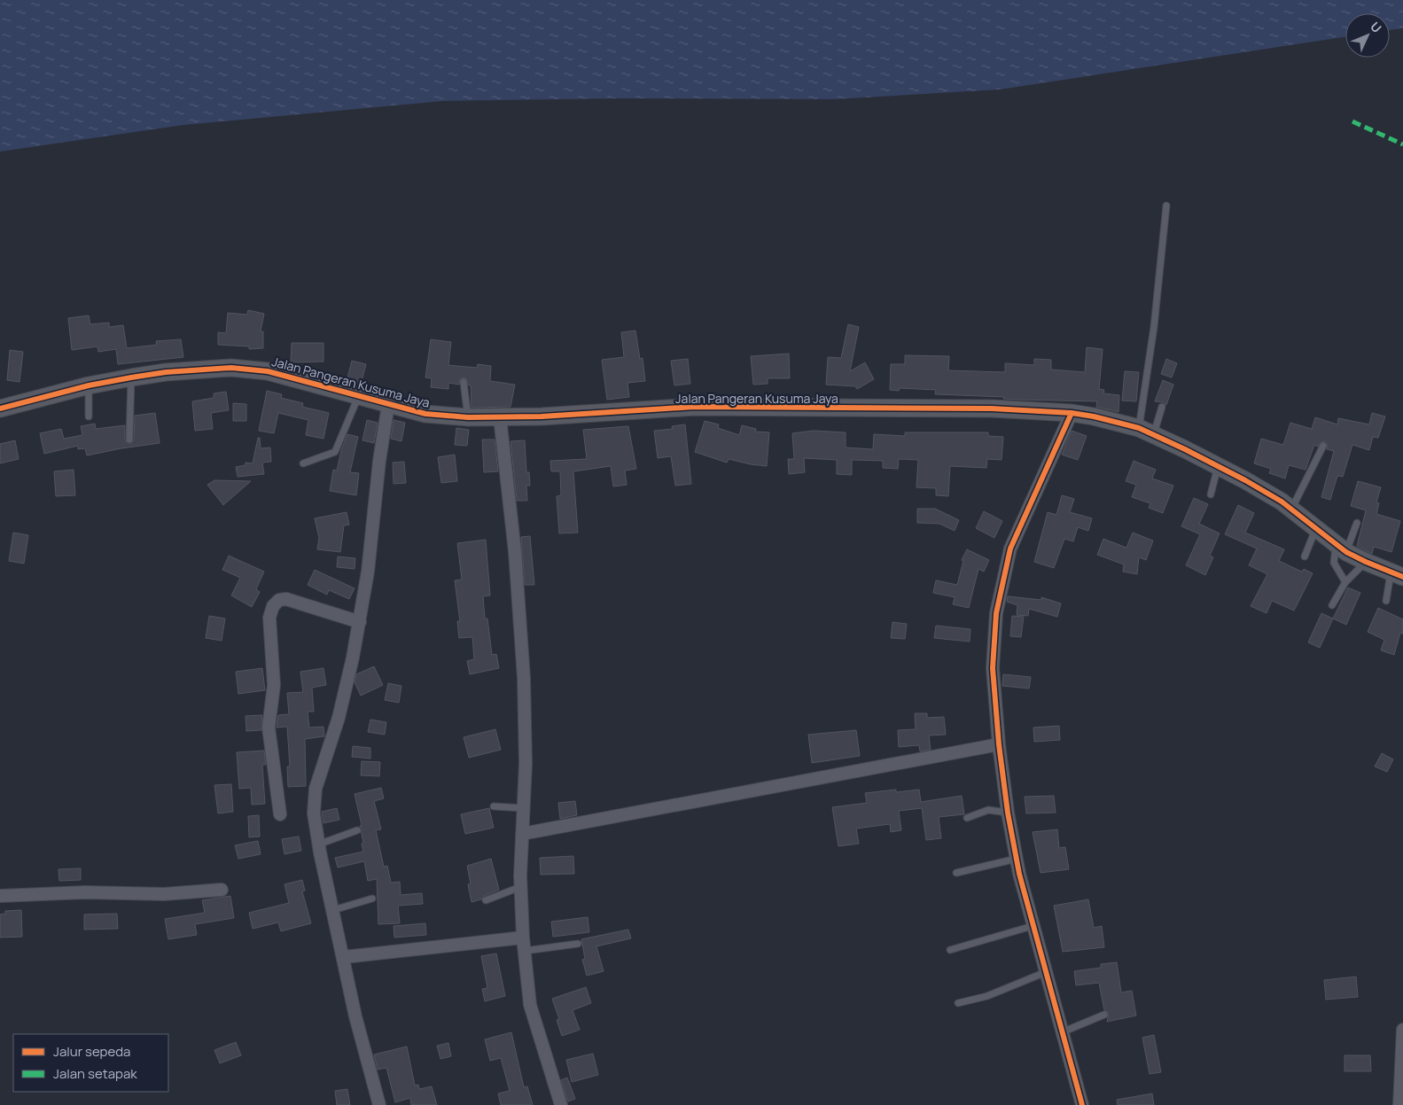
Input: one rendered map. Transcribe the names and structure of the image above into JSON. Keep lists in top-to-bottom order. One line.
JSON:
{"streets":{"street":["Jalan Pangeran Kusuma Jaya"]},"legend":["Jalur sepeda","Jalan setapak"],"north":"top right"}
